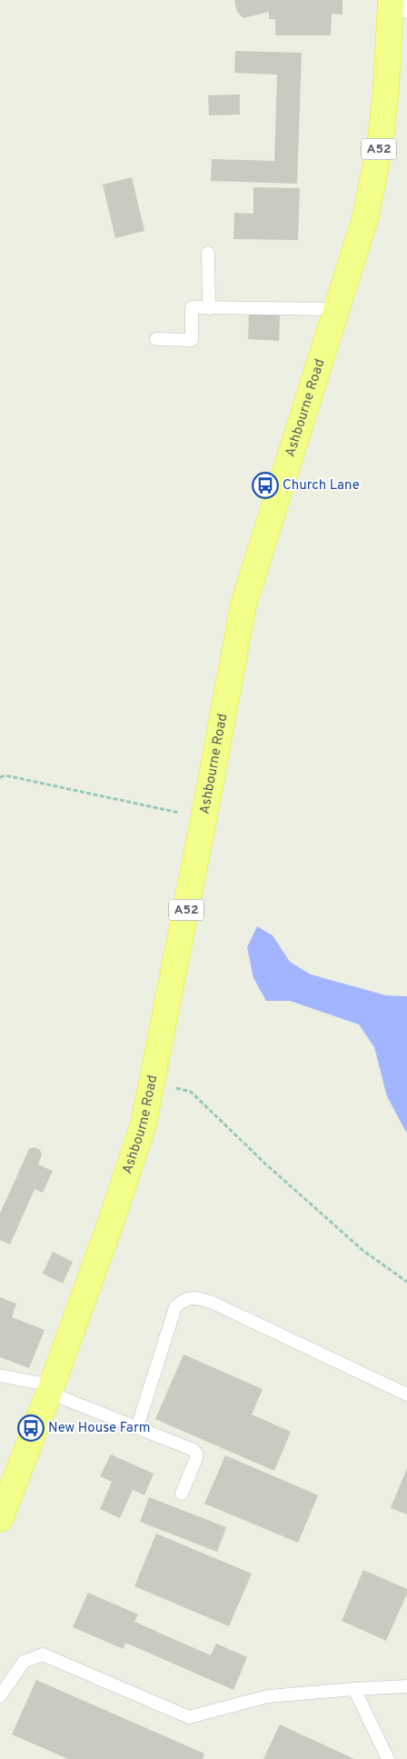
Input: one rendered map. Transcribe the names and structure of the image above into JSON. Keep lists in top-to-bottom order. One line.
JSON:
{"streets":{"highway":["A52","Ashbourne Road"]},"places":{"bus stop":["Church Lane","New House Farm"]}}
